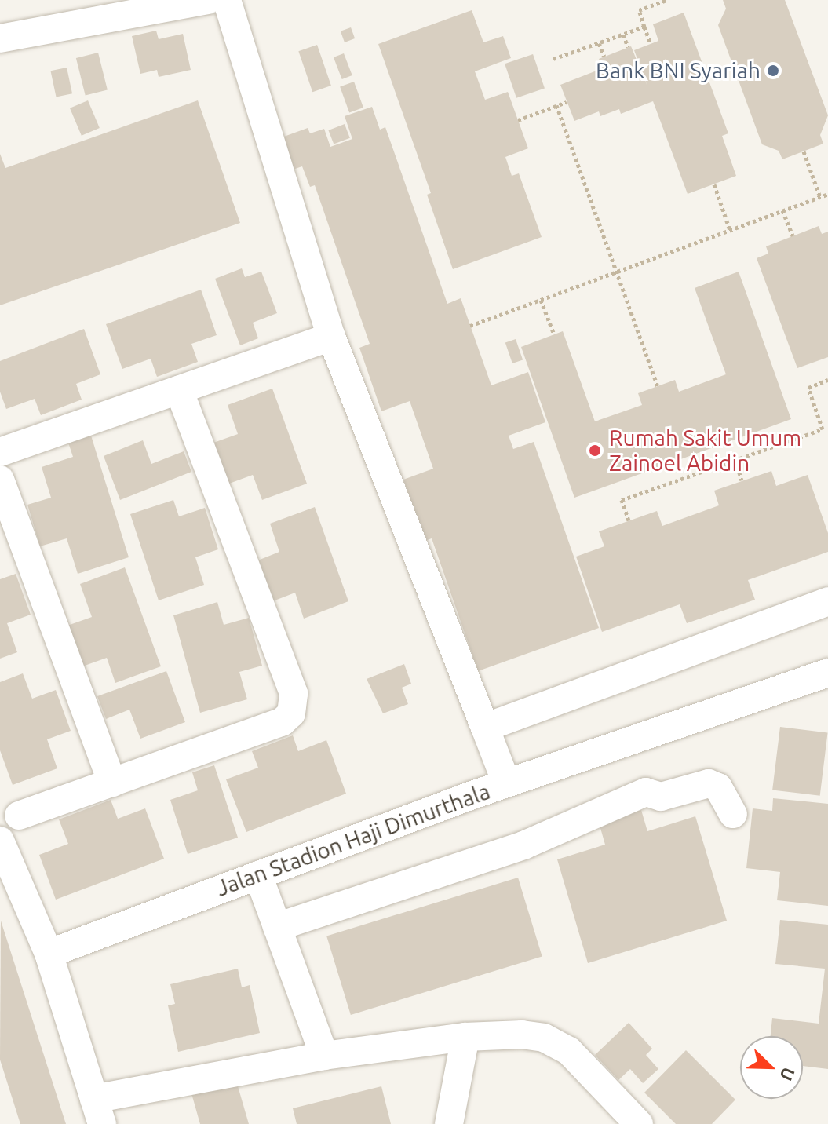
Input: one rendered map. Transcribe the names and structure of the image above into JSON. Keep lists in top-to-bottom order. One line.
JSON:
{"streets":{"street":["Jalan Stadion Haji Dimurthala"]},"places":["Bank BNI Syariah","Rumah Sakit Umum Zainoel Abidin"],"north":"bottom right"}
